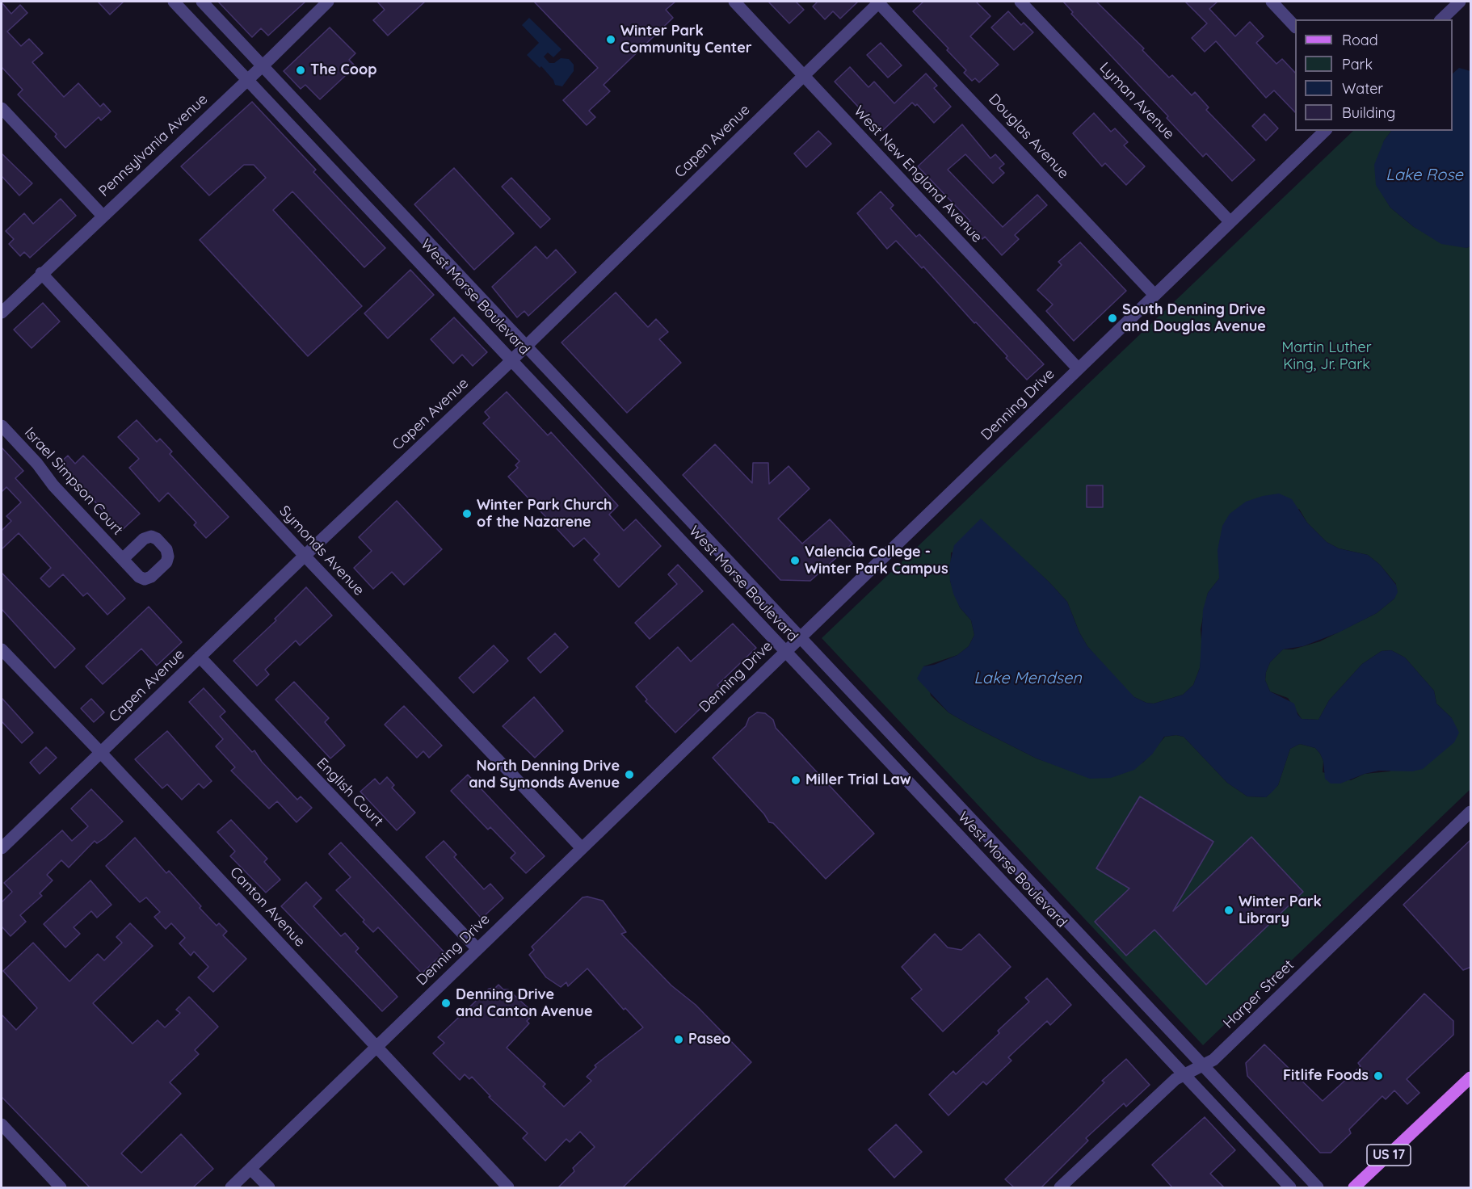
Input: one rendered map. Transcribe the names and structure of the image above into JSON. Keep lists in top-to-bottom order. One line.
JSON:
{"streets":{"main road":["US 17"],"street":["Lyman Avenue","Douglas Avenue","Capen Avenue","Pennsylvania Avenue","West New England Avenue","West Morse Boulevard","Denning Drive","Israel Simpson Court","Symonds Avenue","English Court","Canton Avenue","Harper Street"]},"crossings":[["Lyman Avenue","Denning Drive"],["Douglas Avenue","Capen Avenue"],["Douglas Avenue","Denning Drive"],["Capen Avenue","West New England Avenue"],["Capen Avenue","West Morse Boulevard"],["Capen Avenue","Symonds Avenue"],["Capen Avenue","English Court"],["Capen Avenue","Canton Avenue"],["Pennsylvania Avenue","West Morse Boulevard"],["Pennsylvania Avenue","Symonds Avenue"],["West New England Avenue","Denning Drive"],["West Morse Boulevard","Denning Drive"],["West Morse Boulevard","Harper Street"],["Denning Drive","Symonds Avenue"],["Denning Drive","English Court"],["Denning Drive","Canton Avenue"]],"water":["Lake Rose","Lake Mendsen"],"parks":["Martin Luther King, Jr. Park"],"places":["Winter Park Community Center","The Coop","South Denning Drive and Douglas Avenue","Winter Park Church of the Nazarene","Valencia College - Winter Park Campus","North Denning Drive and Symonds Avenue","Miller Trial Law","Winter Park Library","Denning Drive and Canton Avenue","Paseo","Fitlife Foods"],"legend":["Road","Park","Water","Building"]}
